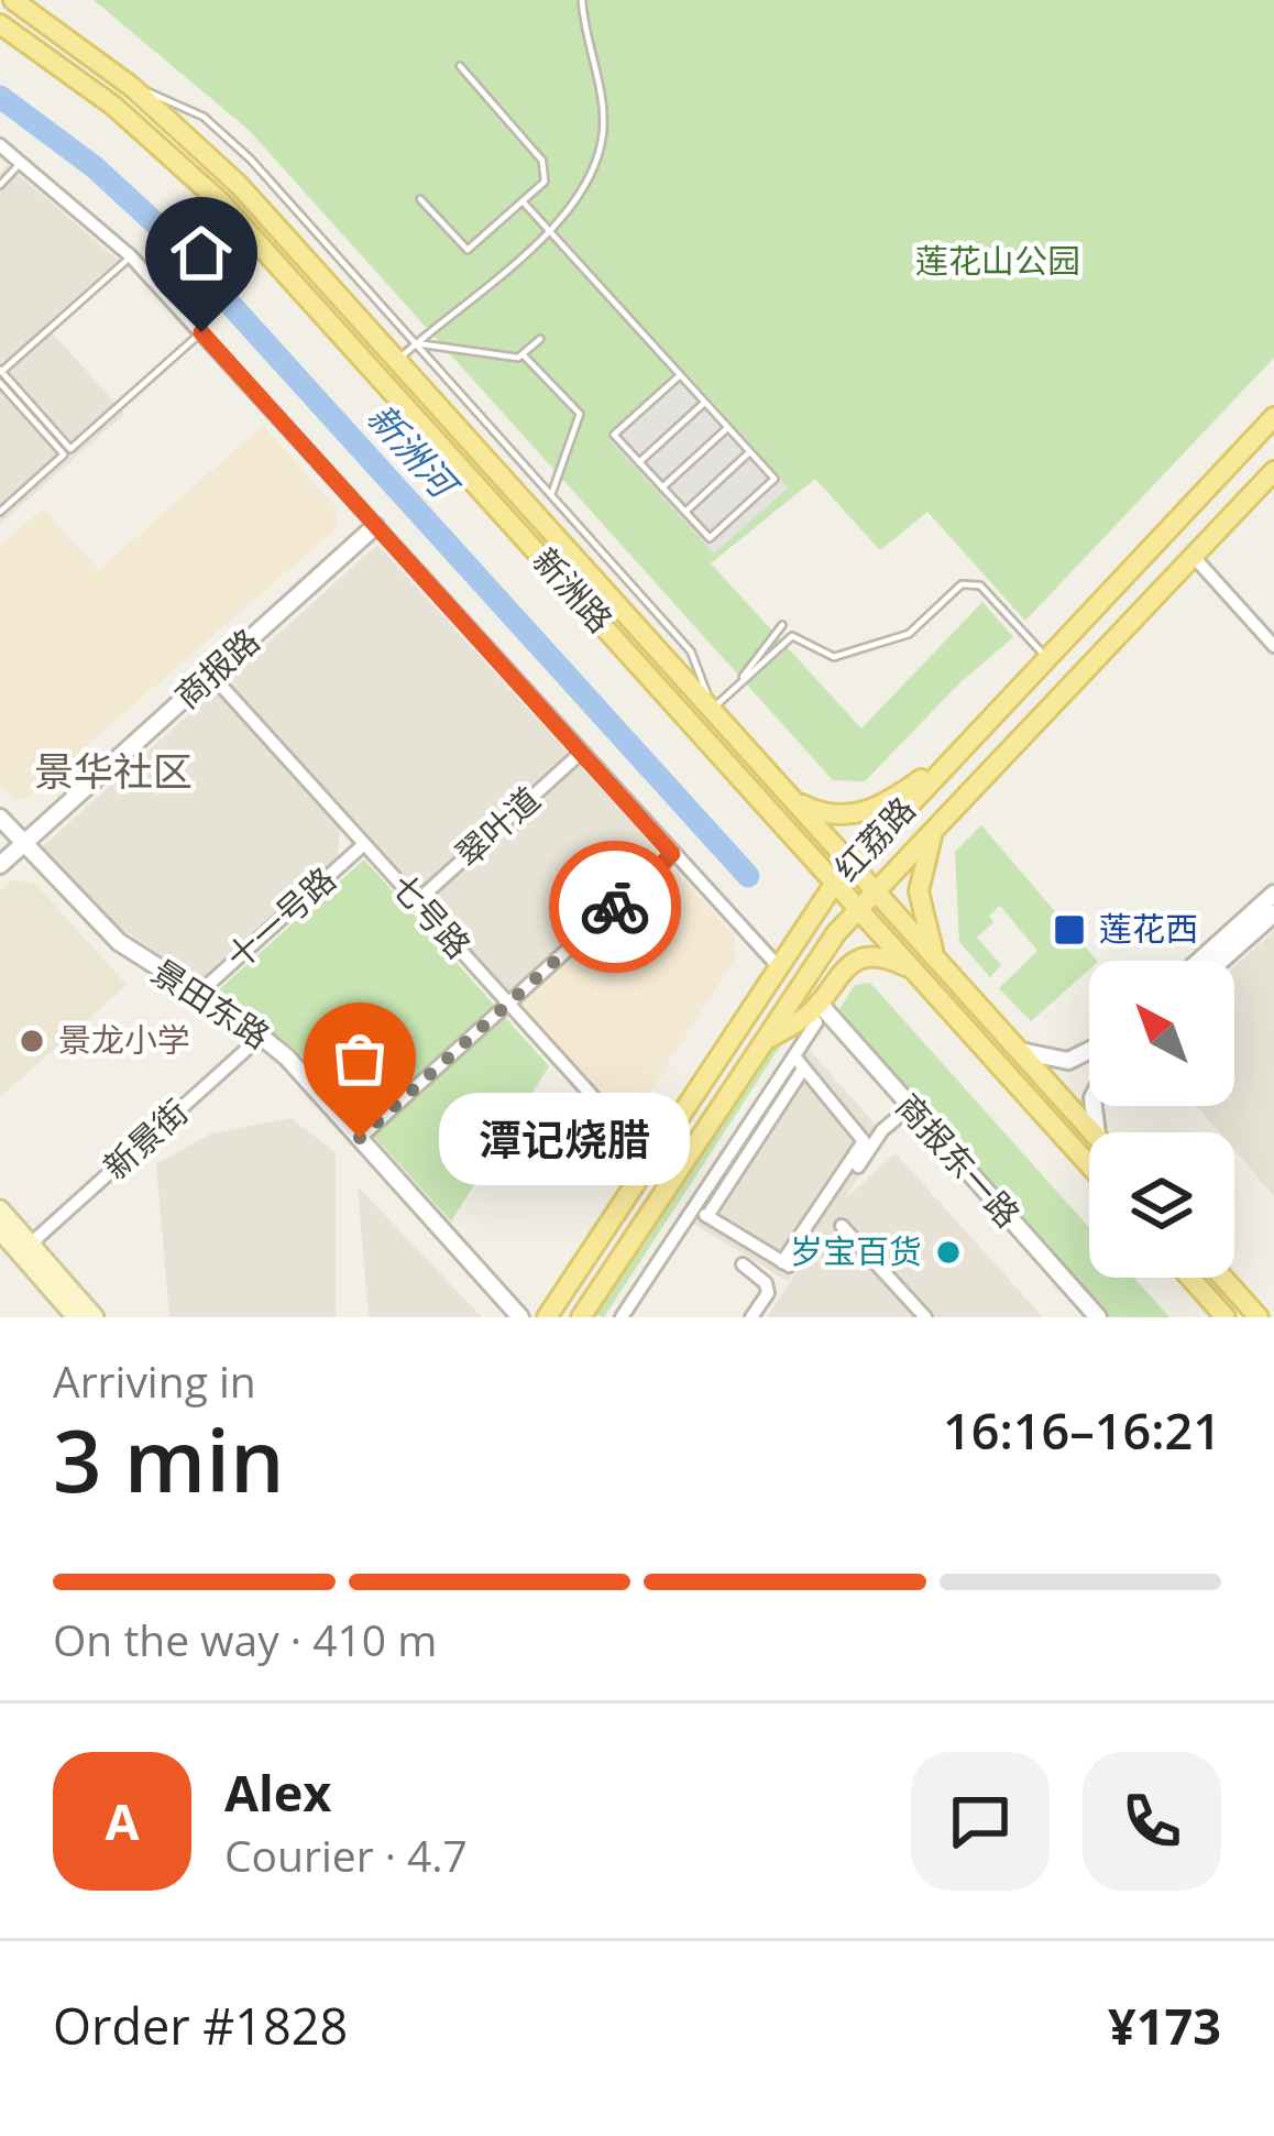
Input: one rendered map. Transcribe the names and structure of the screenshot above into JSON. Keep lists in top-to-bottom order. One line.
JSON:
{"streets":{"main road":["新洲路","红荔路"],"street":["商报路","翠叶道","七号路","十一号路","景田东路","新景街","商报东一路"]},"crossings":[["新洲路","红荔路"],["商报路","七号路"],["商报路","景田东路"],["翠叶道","七号路"],["红荔路","七号路"],["七号路","十一号路"],["十一号路","景田东路"],["景田东路","新景街"]],"districts":["景华社区"],"water":["新洲河"],"parks":["莲花山公园"],"places":{"transit":["莲花西"],"other":["景龙小学","潭记烧腊","岁宝百货"]},"north":"top left","page":{"bubble":"潭记烧腊","heading":["3 min","Arriving in","16:16–16:21"],"panel":["Alex","Courier · 4.7","Order #1828","¥173"],"bar":"On the way · 410 m","round":"A"}}
